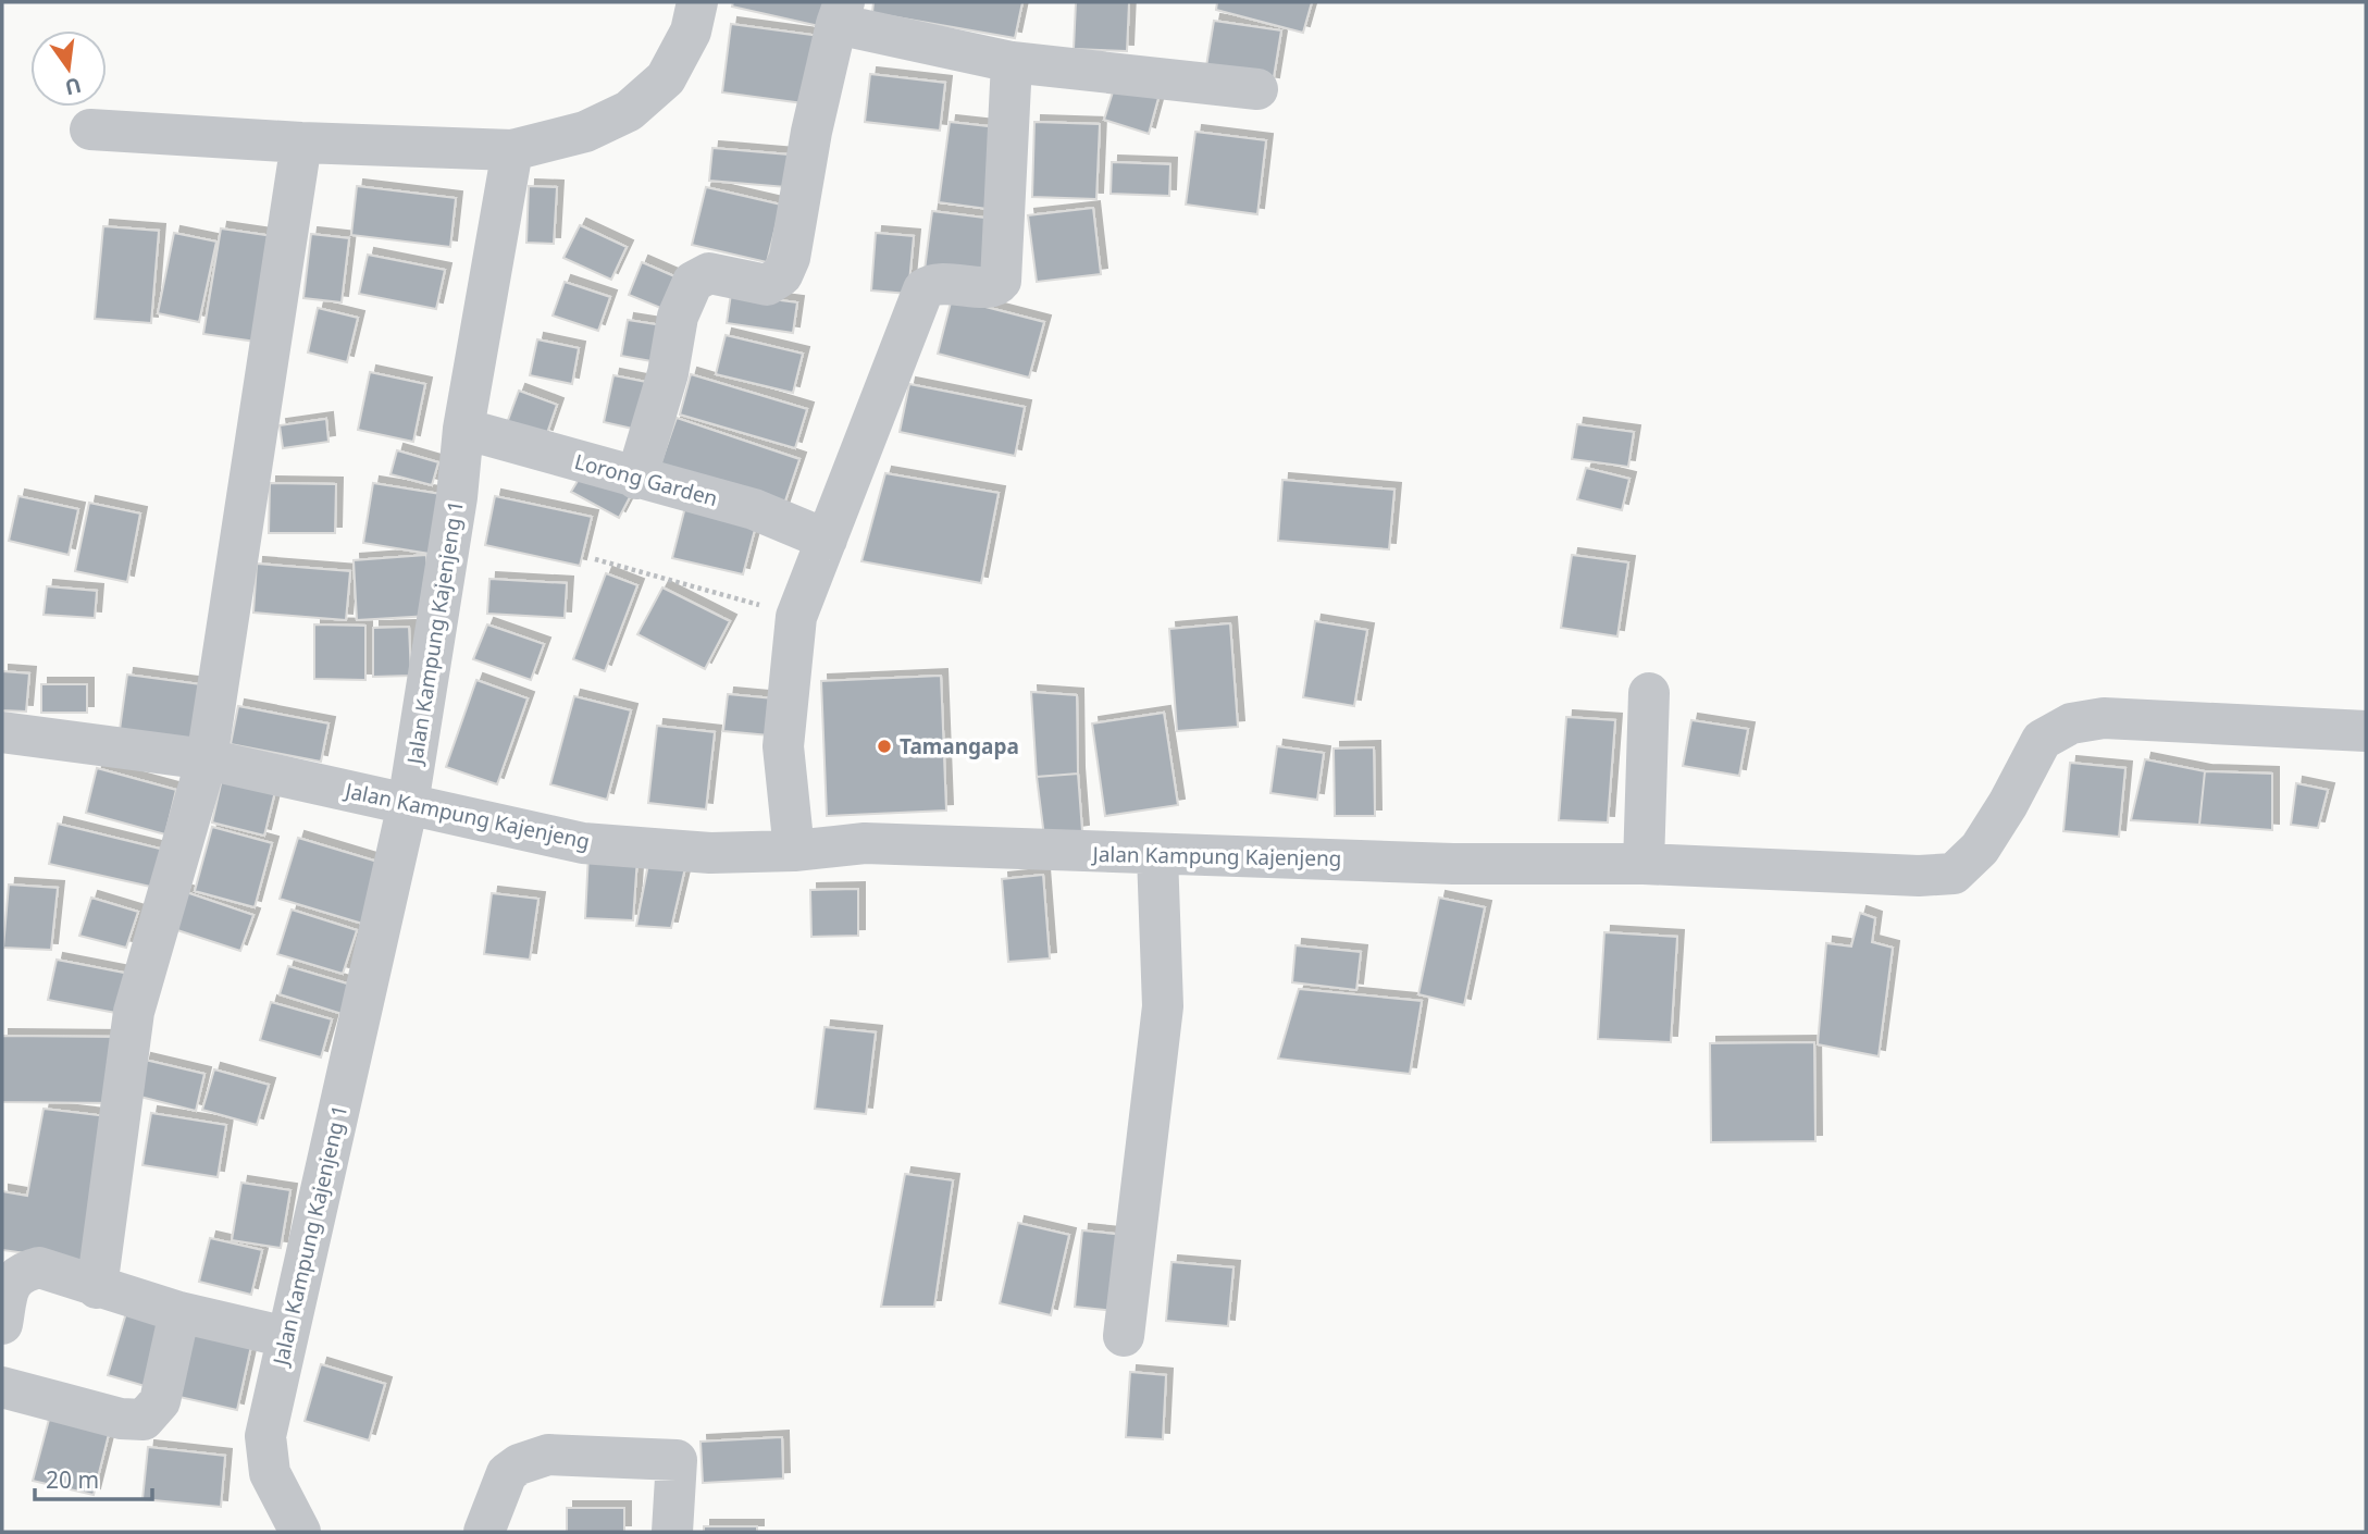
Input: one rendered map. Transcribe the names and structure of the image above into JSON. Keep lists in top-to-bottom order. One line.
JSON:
{"streets":{"street":["Lorong Garden","Jalan Kampung Kajenjeng 1","Jalan Kampung Kajenjeng"]},"crossings":[["Lorong Garden","Jalan Kampung Kajenjeng 1"],["Jalan Kampung Kajenjeng 1","Jalan Kampung Kajenjeng"]],"places":["Tamangapa"],"scale_bar":"20 m","north":"bottom"}
